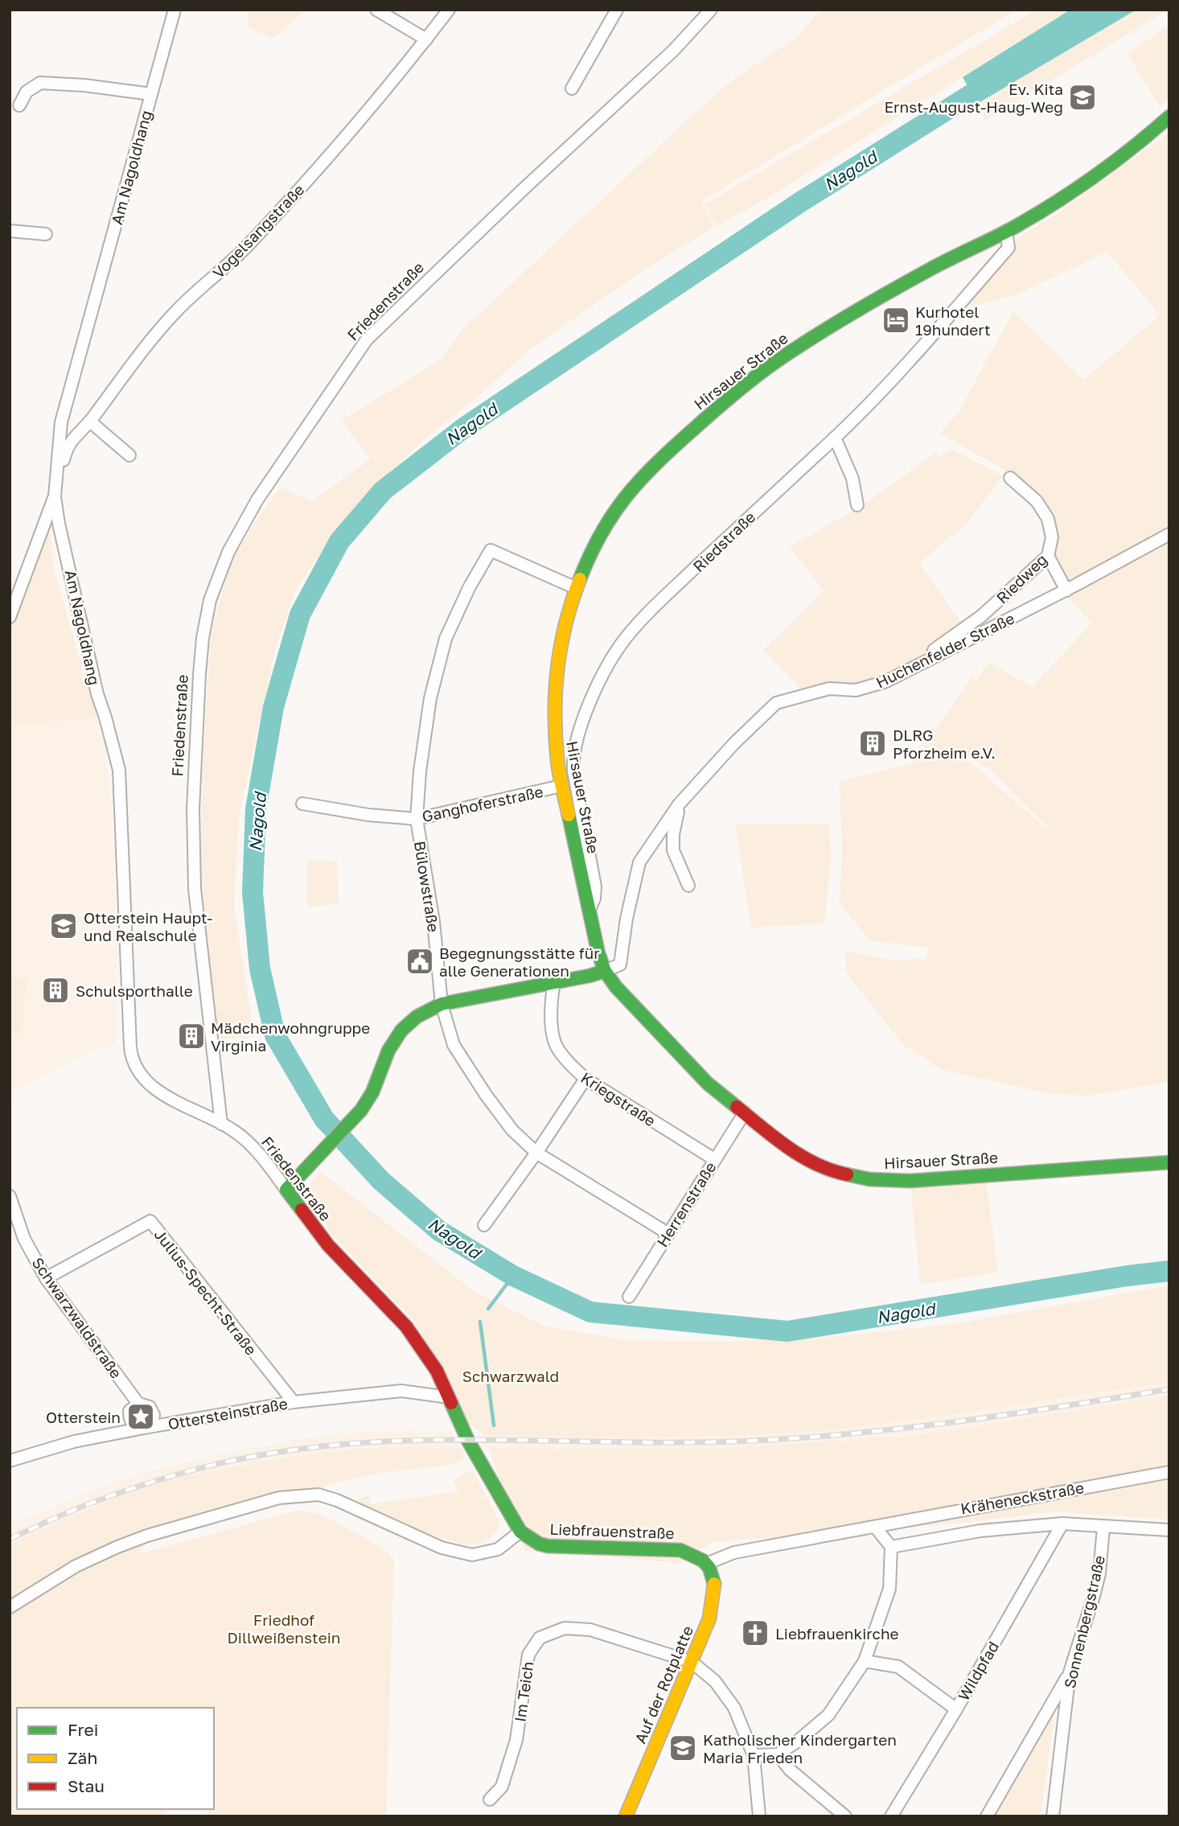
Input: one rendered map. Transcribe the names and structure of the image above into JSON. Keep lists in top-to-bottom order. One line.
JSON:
{"streets":{"main road":["Friedenstraße","Hirsauer Straße","Liebfrauenstraße","Auf der Rotplatte"],"street":["Am Nagoldhang","Vogelsangstraße","Riedstraße","Riedweg","Huchenfelder Straße","Ganghoferstraße","Bülowstraße","Kriegstraße","Herrenstraße","Julius-Specht-Straße","Schwarzwaldstraße","Ottersteinstraße","Kräheneckstraße","Sonnenbergstraße","Wildpfad","Im Teich"]},"crossings":[["Am Nagoldhang","Vogelsangstraße"],["Am Nagoldhang","Friedenstraße"],["Friedenstraße","Ottersteinstraße"],["Friedenstraße","Liebfrauenstraße"],["Hirsauer Straße","Riedstraße"],["Hirsauer Straße","Huchenfelder Straße"],["Hirsauer Straße","Ganghoferstraße"],["Hirsauer Straße","Bülowstraße"],["Hirsauer Straße","Herrenstraße"],["Riedweg","Huchenfelder Straße"],["Ganghoferstraße","Bülowstraße"],["Bülowstraße","Herrenstraße"],["Kriegstraße","Herrenstraße"],["Julius-Specht-Straße","Schwarzwaldstraße"],["Julius-Specht-Straße","Ottersteinstraße"],["Schwarzwaldstraße","Ottersteinstraße"],["Liebfrauenstraße","Auf der Rotplatte"],["Auf der Rotplatte","Im Teich"]],"water":["Nagold"],"parks":["Schwarzwald","Friedhof Dillweißenstein"],"places":{"school or university":["Ev. Kita Ernst-August-Haug-Weg","Otterstein Haupt- und Realschule","Katholischer Kindergarten Maria Frieden"],"hotel":["Kurhotel 19hundert"],"building":["DLRG Pforzheim e.V.","Schulsporthalle","Mädchenwohngruppe Virginia"],"public building":["Begegnungsstätte für alle Generationen"],"place":["Otterstein"],"church":["Liebfrauenkirche"]},"legend":["Frei","Zäh","Stau"]}
